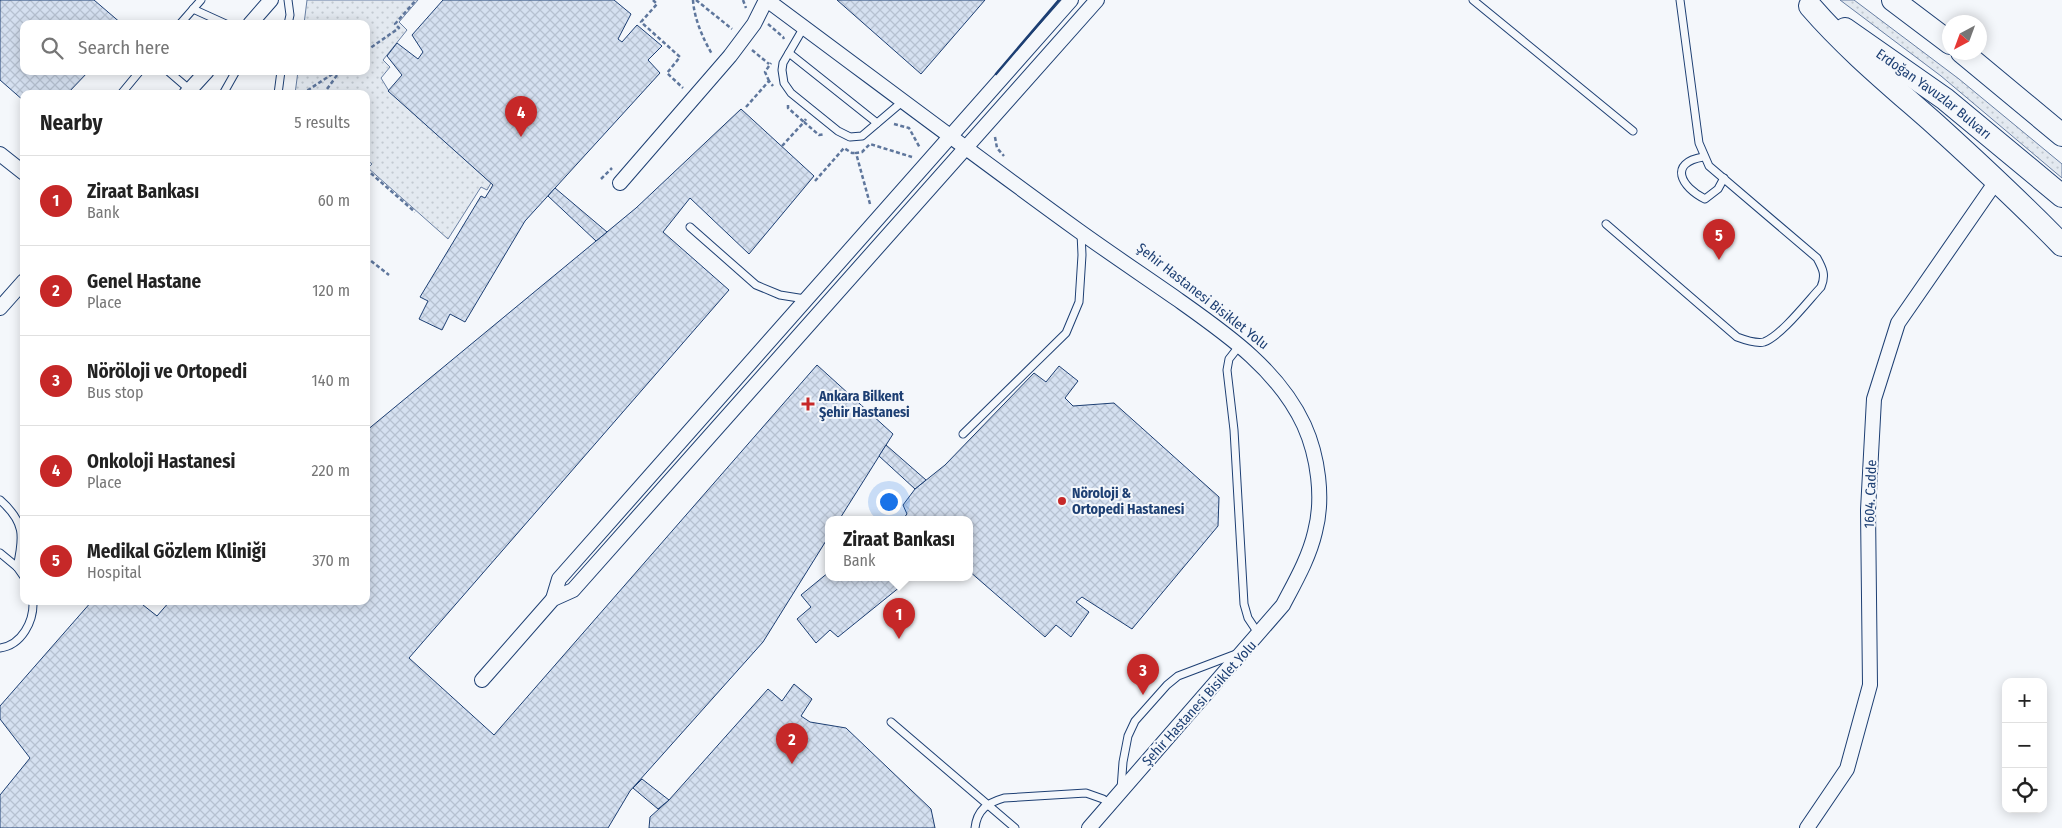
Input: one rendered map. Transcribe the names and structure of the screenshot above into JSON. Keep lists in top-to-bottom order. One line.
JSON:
{"streets":{"main road":["Erdoğan Yavuzlar Bulvarı"],"street":["1604. Cadde"]},"places":{"health":["Ankara Bilkent Şehir Hastanesi"],"other":["Nöroloji & Ortopedi Hastanesi"]},"north":"bottom left","page":{"search":"Search here","heading":["Nearby","5 results"],"pins":["4","5","1","3","2"],"list":[{"mark":"1","name":"Ziraat Bankası","note":"Bank","value":"60 m"},{"mark":"2","name":"Genel Hastane","note":"Place","value":"120 m"},{"mark":"3","name":"Nöröloji ve Ortopedi","note":"Bus stop","value":"140 m"},{"mark":"4","name":"Onkoloji Hastanesi","note":"Place","value":"220 m"},{"mark":"5","name":"Medikal Gözlem Kliniği","note":"Hospital","value":"370 m"}],"popup":["Ziraat Bankası","Bank"],"map_buttons":["+","−"]}}
